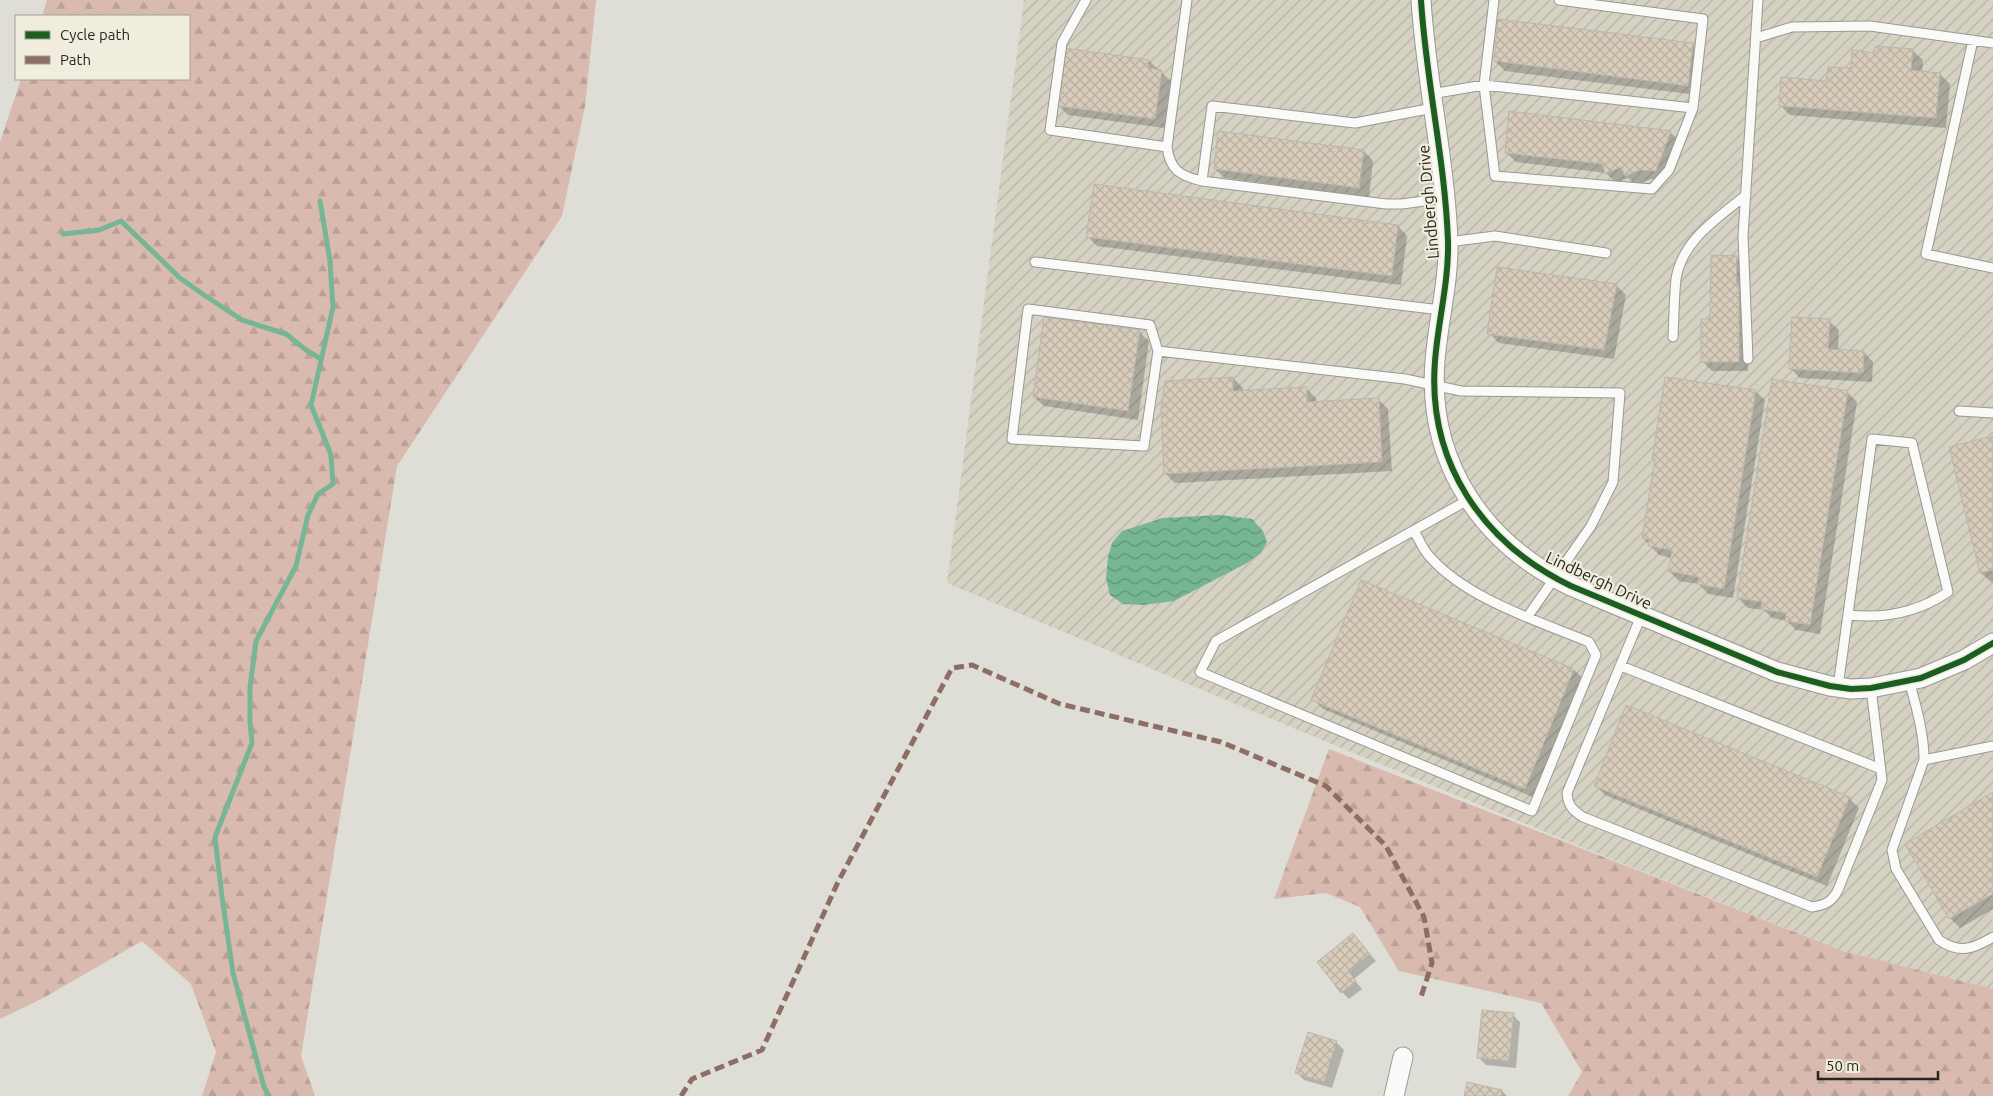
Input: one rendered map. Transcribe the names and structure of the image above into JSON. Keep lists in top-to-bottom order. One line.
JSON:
{"streets":{"street":["Lindbergh Drive"]},"legend":["Cycle path","Path"],"scale_bar":"50 m"}
